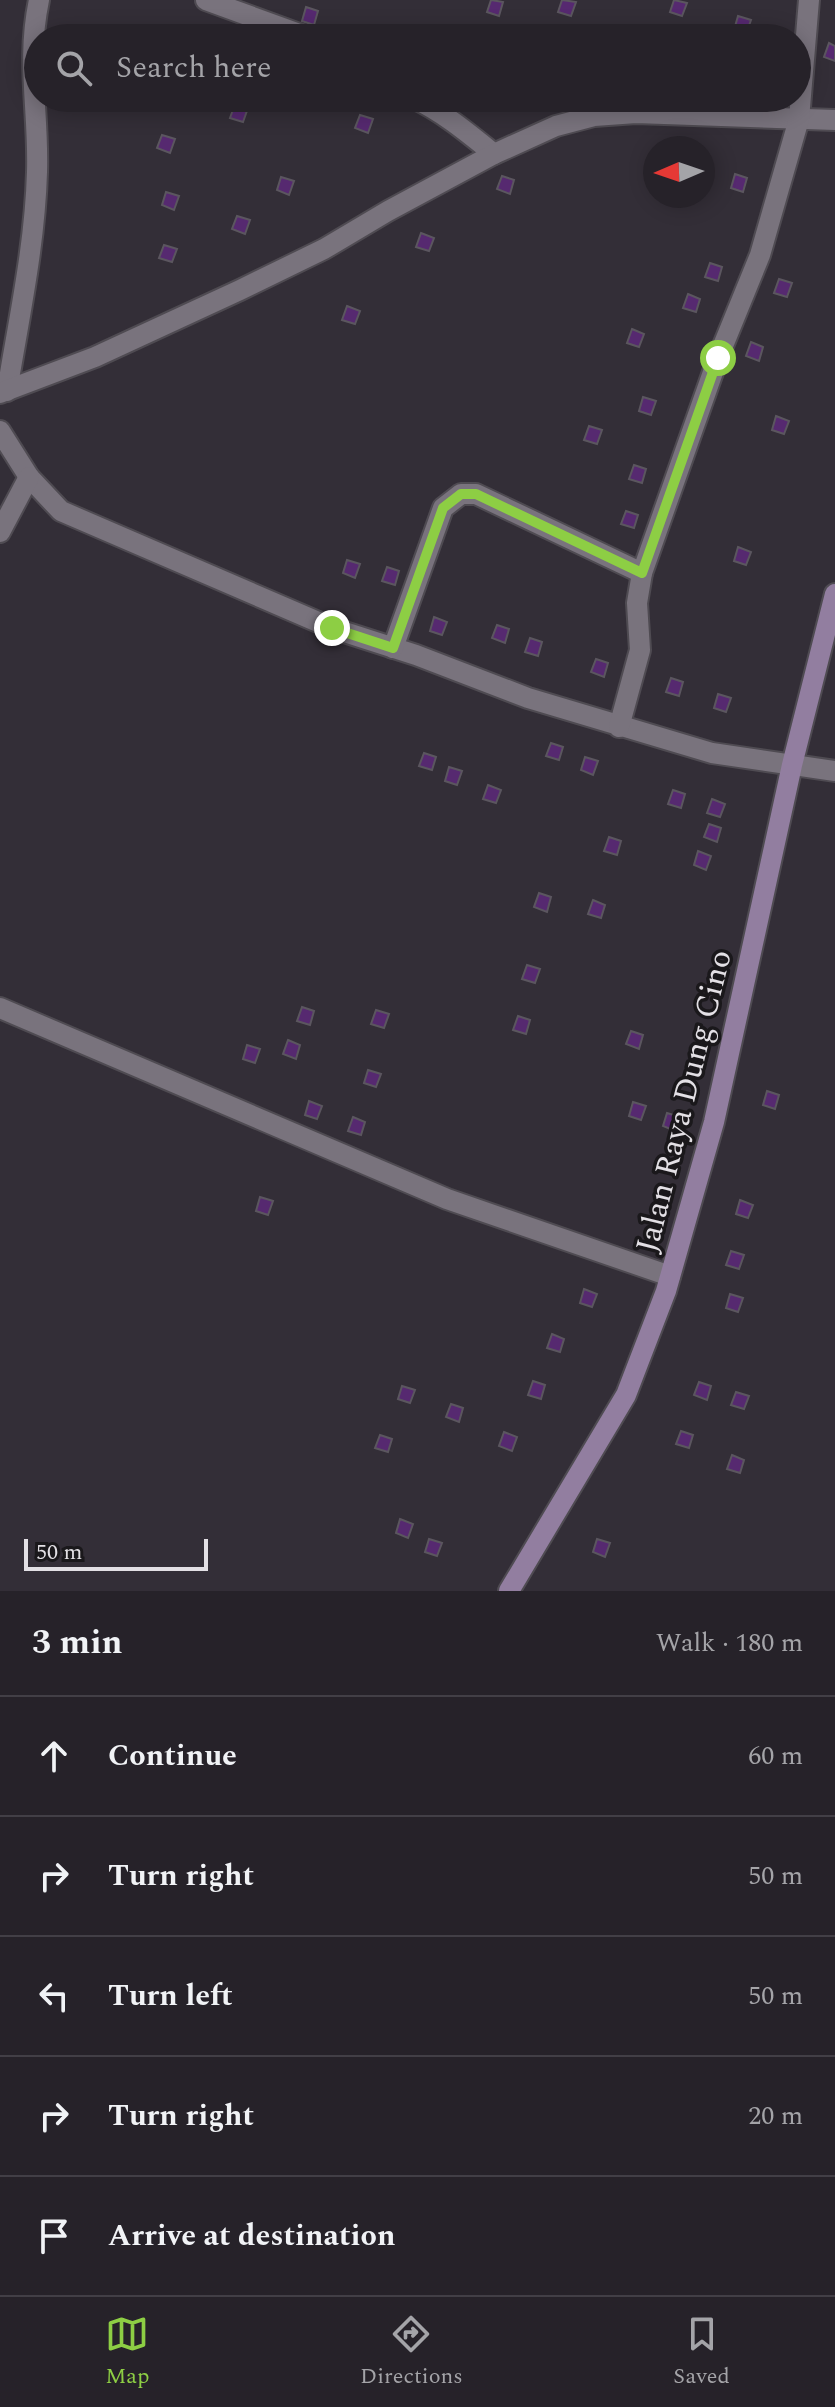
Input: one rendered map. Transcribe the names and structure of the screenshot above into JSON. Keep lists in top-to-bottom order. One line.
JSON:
{"streets":{"street":["Jalan Raya Dung Cino"]},"scale_bar":"50 m","north":"left","page":{"search":"Search here","scale":"50 m","heading":["3 min","Walk · 180 m"],"list":[["Continue","60 m"],["Turn right","50 m"],["Turn left","50 m"],["Turn right","20 m"],"Arrive at destination"],"nav":["Map","Directions","Saved"]}}
